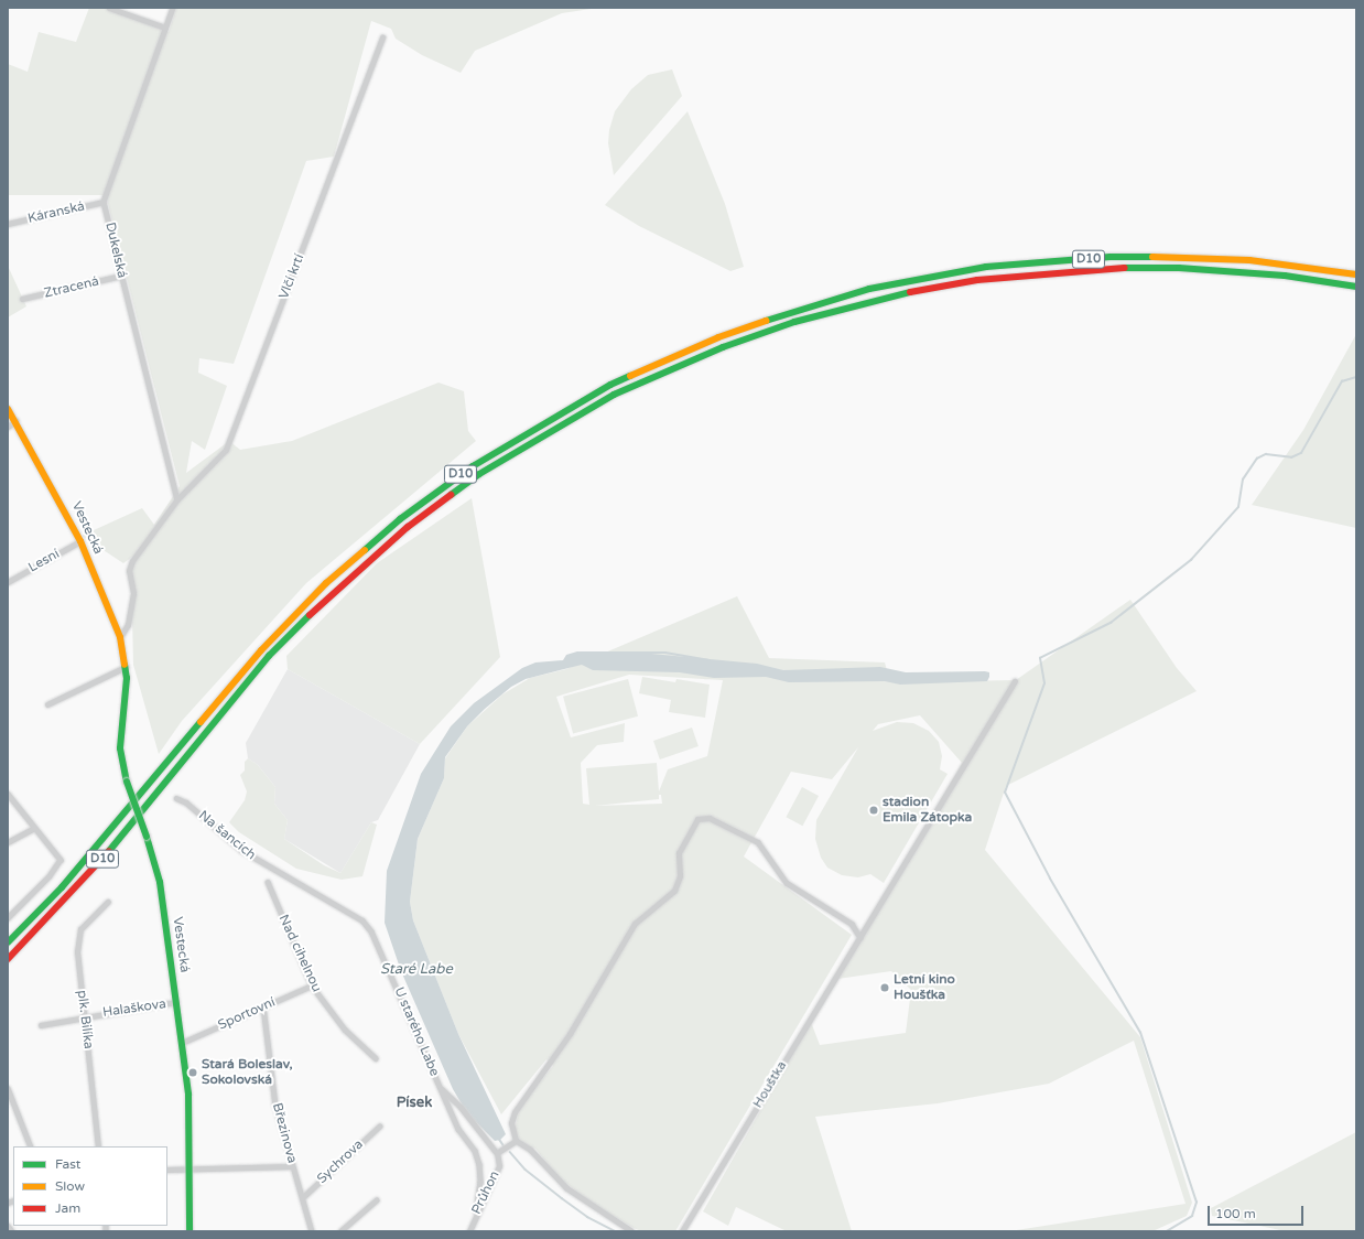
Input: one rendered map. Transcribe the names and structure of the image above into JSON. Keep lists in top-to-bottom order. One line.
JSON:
{"streets":{"main road":["D10","Vestecká"],"street":["Káranská","Dukelská","Vlčí krtí","Ztracená","Lesní","Na šancích","Nad cihelnou","Halaškova","Sportovní","plk. Bilíka","U starého Labe","Houštka","Březinova","Sychrova","Průhon"]},"crossings":[["Káranská","Dukelská"],["Dukelská","Vlčí krtí"],["Dukelská","Ztracená"],["Vlčí krtí","Vestecká"],["Vestecká","Lesní"],["Vestecká","Halaškova"],["Vestecká","Sportovní"],["Na šancích","U starého Labe"],["Nad cihelnou","Sportovní"],["Halaškova","plk. Bilíka"],["Sportovní","Březinova"],["U starého Labe","Průhon"],["Březinova","Sychrova"]],"districts":["Písek"],"water":["Staré Labe"],"places":["stadion Emila Zátopka","Letní kino Houšťka","Stará Boleslav, Sokolovská"],"legend":["Fast","Slow","Jam"],"scale_bar":"100 m"}
